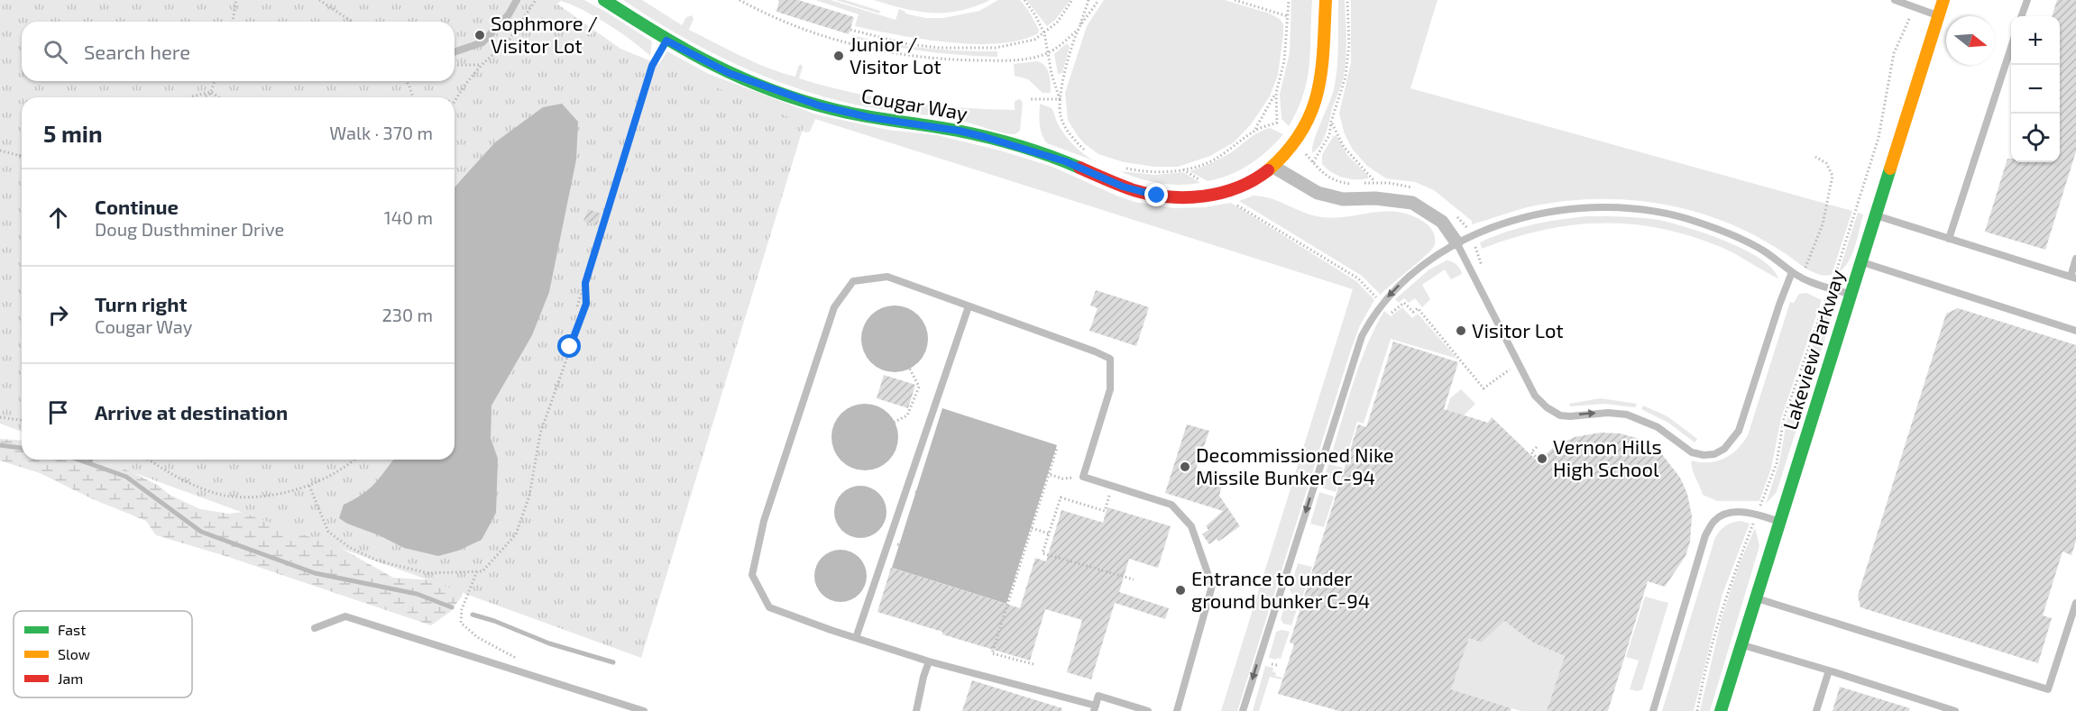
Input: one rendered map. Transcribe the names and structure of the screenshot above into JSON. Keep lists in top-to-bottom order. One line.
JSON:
{"streets":{"street":["Cougar Way","Lakeview Parkway"]},"places":["Sophmore / Visitor Lot","Junior / Visitor Lot","Visitor Lot","Vernon Hills High School","Decommissioned Nike Missile Bunker C-94","Entrance to under ground bunker C-94"],"legend":["Fast","Slow","Jam"],"north":"right","page":{"map_buttons":["+","−"],"search":"Search here","heading":["5 min","Walk · 370 m"],"list":[["Continue","Doug Dusthminer Drive","140 m"],["Turn right","Cougar Way","230 m"],"Arrive at destination"]}}
